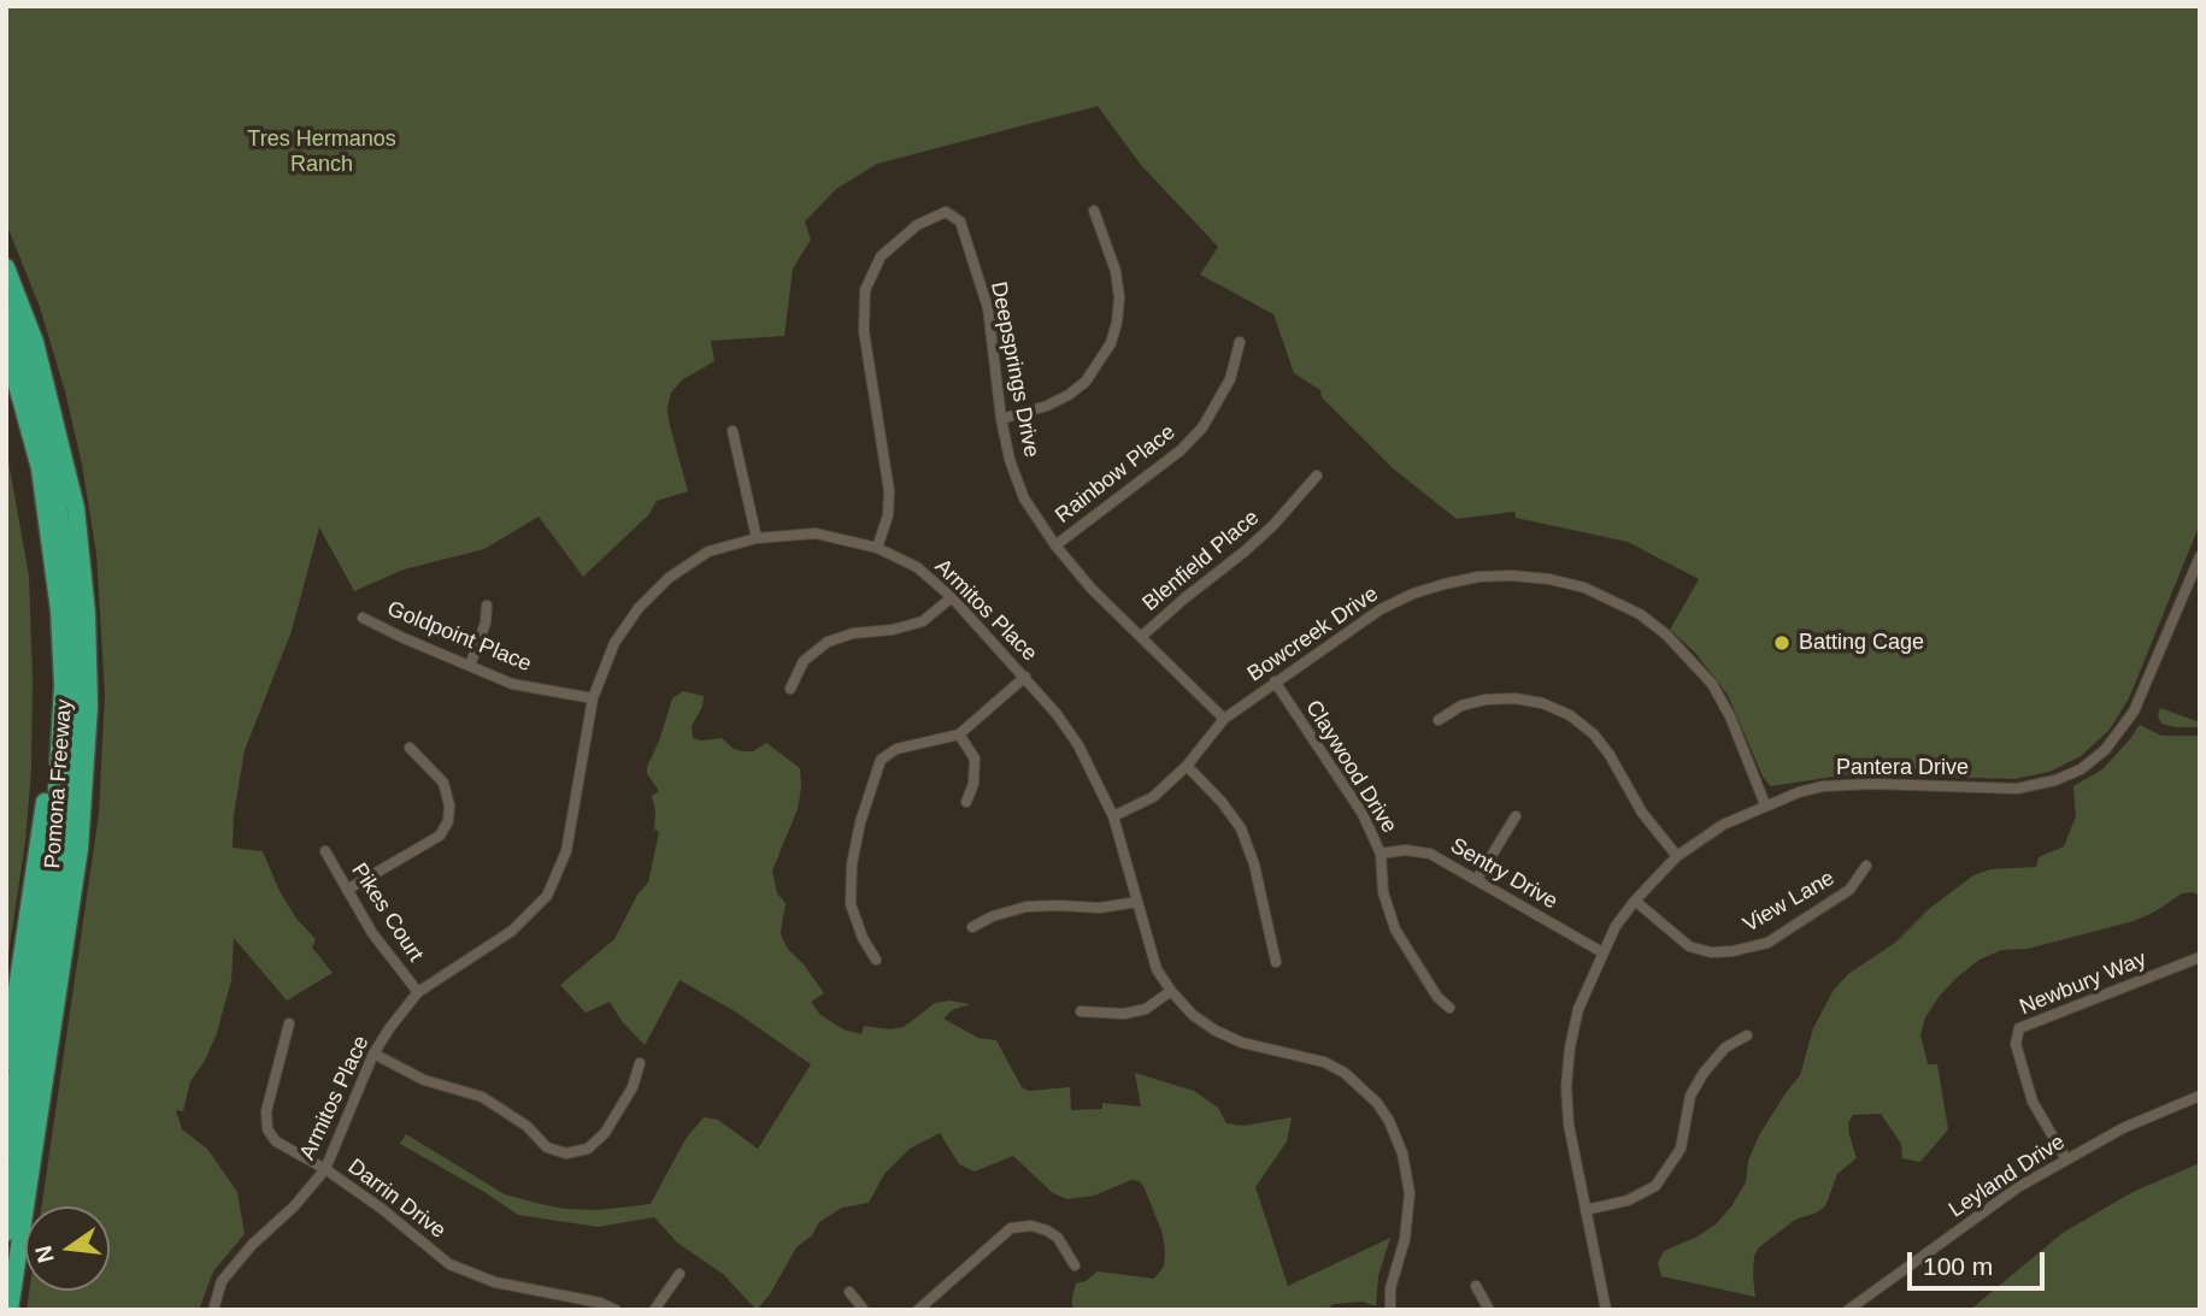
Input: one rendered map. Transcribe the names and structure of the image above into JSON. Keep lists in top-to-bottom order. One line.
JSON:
{"streets":{"highway":["Pomona Freeway"],"street":["Deepsprings Drive","Rainbow Place","Blenfield Place","Armitos Place","Bowcreek Drive","Goldpoint Place","Claywood Drive","Pantera Drive","Sentry Drive","View Lane","Pikes Court","Newbury Way","Leyland Drive","Darrin Drive"]},"crossings":[["Deepsprings Drive","Rainbow Place"],["Deepsprings Drive","Blenfield Place"],["Deepsprings Drive","Armitos Place"],["Deepsprings Drive","Bowcreek Drive"],["Armitos Place","Bowcreek Drive"],["Armitos Place","Goldpoint Place"],["Armitos Place","Pikes Court"],["Armitos Place","Darrin Drive"],["Bowcreek Drive","Claywood Drive"],["Bowcreek Drive","Pantera Drive"],["Claywood Drive","Sentry Drive"],["Pantera Drive","Sentry Drive"],["Pantera Drive","View Lane"],["Newbury Way","Leyland Drive"]],"parks":["Tres Hermanos Ranch"],"places":["Batting Cage"],"scale_bar":"100 m","north":"left"}
